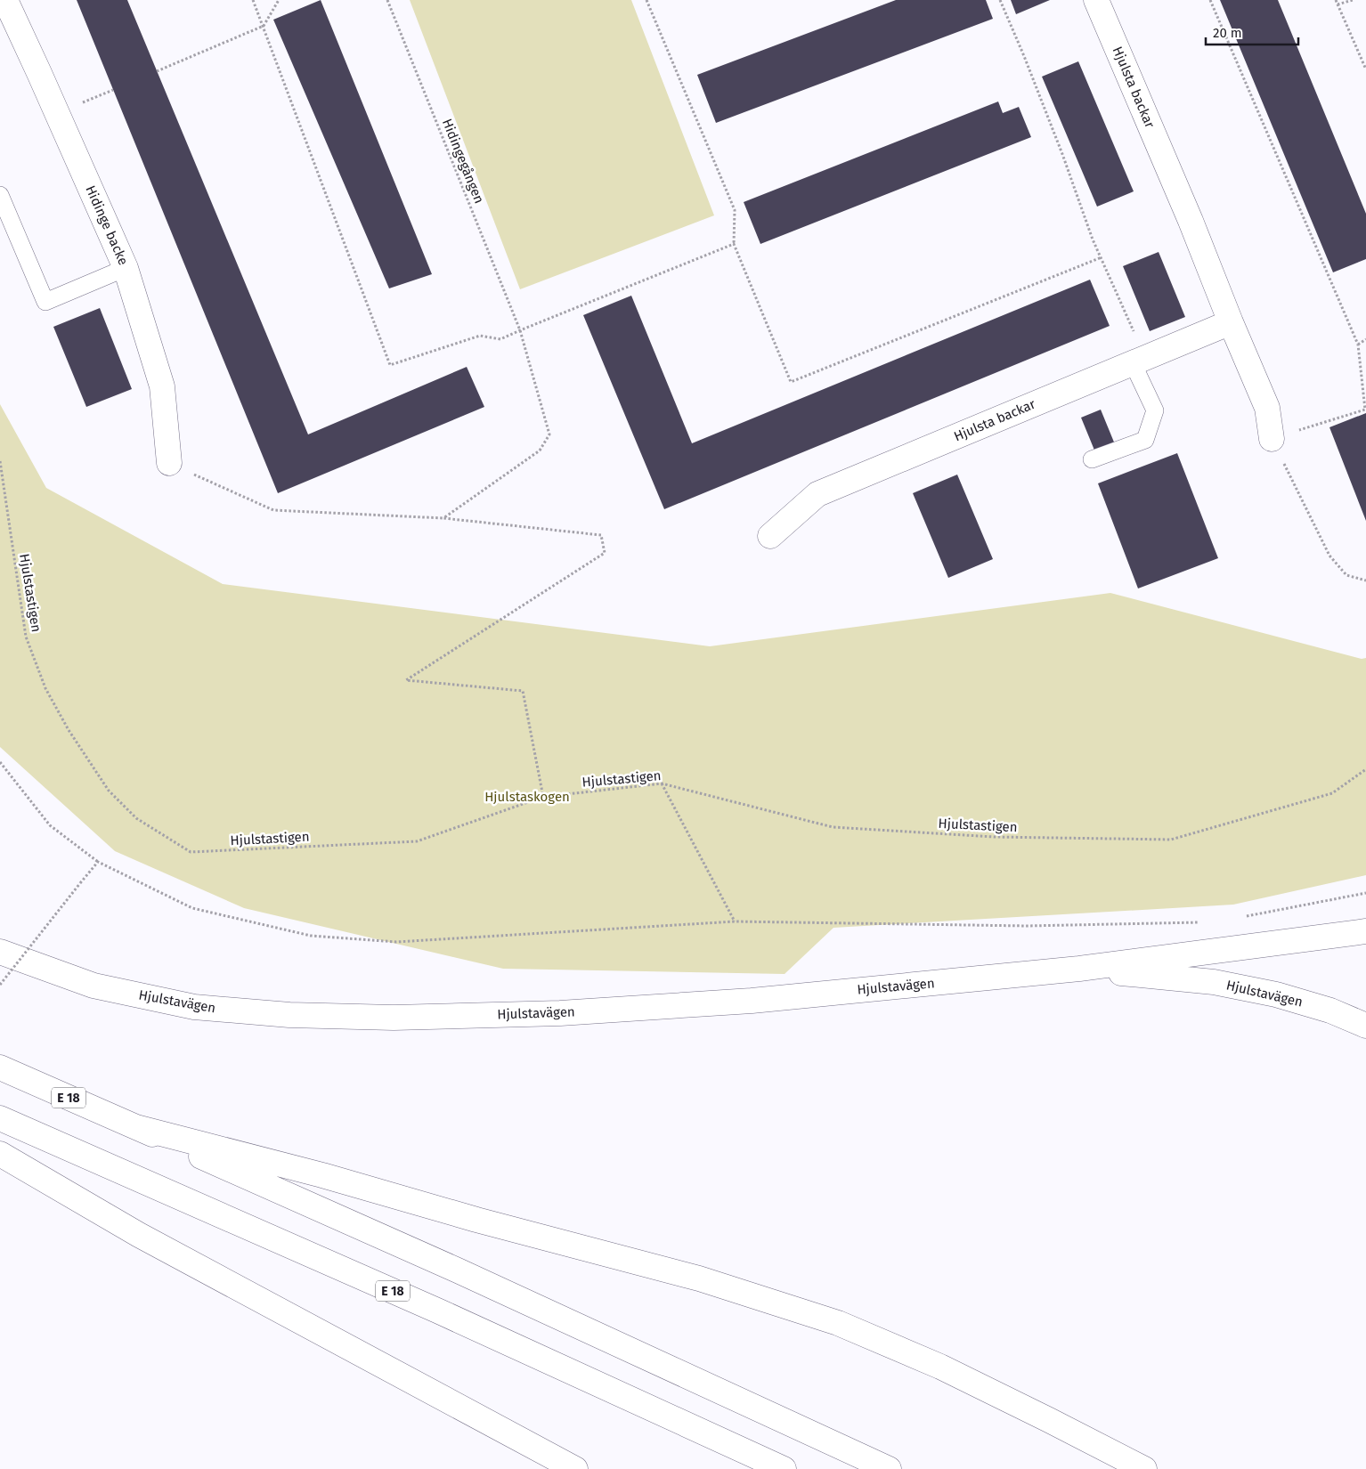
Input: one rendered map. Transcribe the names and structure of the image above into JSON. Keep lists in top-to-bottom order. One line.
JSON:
{"streets":{"main road":["Hjulsta backar","Hidinge backe","Hjulstavägen","E 18"],"path":["Hidingegången","Hjulstastigen"]},"parks":["Hjulstaskogen"],"scale_bar":"20 m"}
